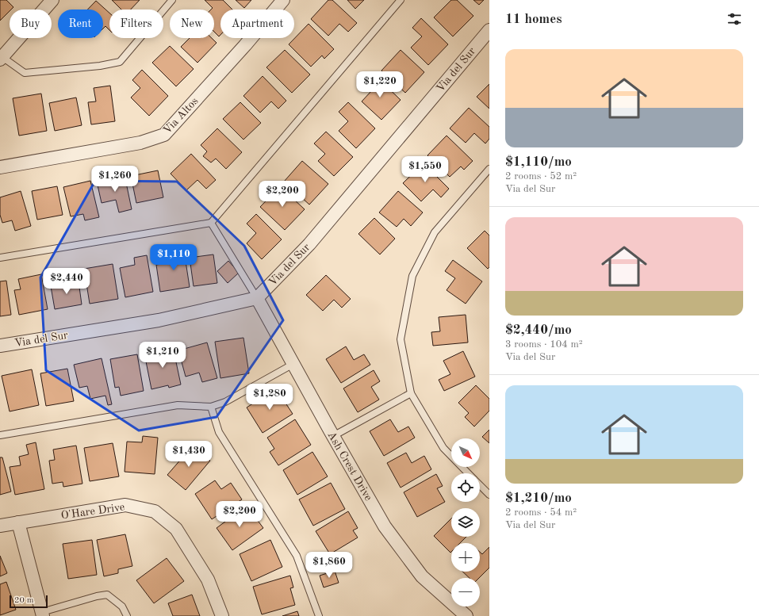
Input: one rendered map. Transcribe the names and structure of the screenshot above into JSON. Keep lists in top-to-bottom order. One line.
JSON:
{"streets":{"street":["Via del Sur","Via Altos","Ash Crest Drive","O'Hare Drive"]},"crossings":[["Via del Sur","Ash Crest Drive"]],"scale_bar":"20 m","north":"bottom right","page":{"heading":"11 homes","chip":["Buy","Rent","Filters","New","Apartment"],"list":[{"name":"$1,110/mo","note":"2 rooms · 52 m² · Via del Sur"},{"name":"$2,440/mo","note":"3 rooms · 104 m² · Via del Sur"},{"name":"$1,210/mo","note":"2 rooms · 54 m² · Via del Sur"}],"price":["$1,220","$1,550","$1,260","$2,200","$1,110","$2,440","$1,210","$1,280","$1,430","$2,200","$1,860"],"map_buttons":["+","−"],"scale":"20 m"}}
